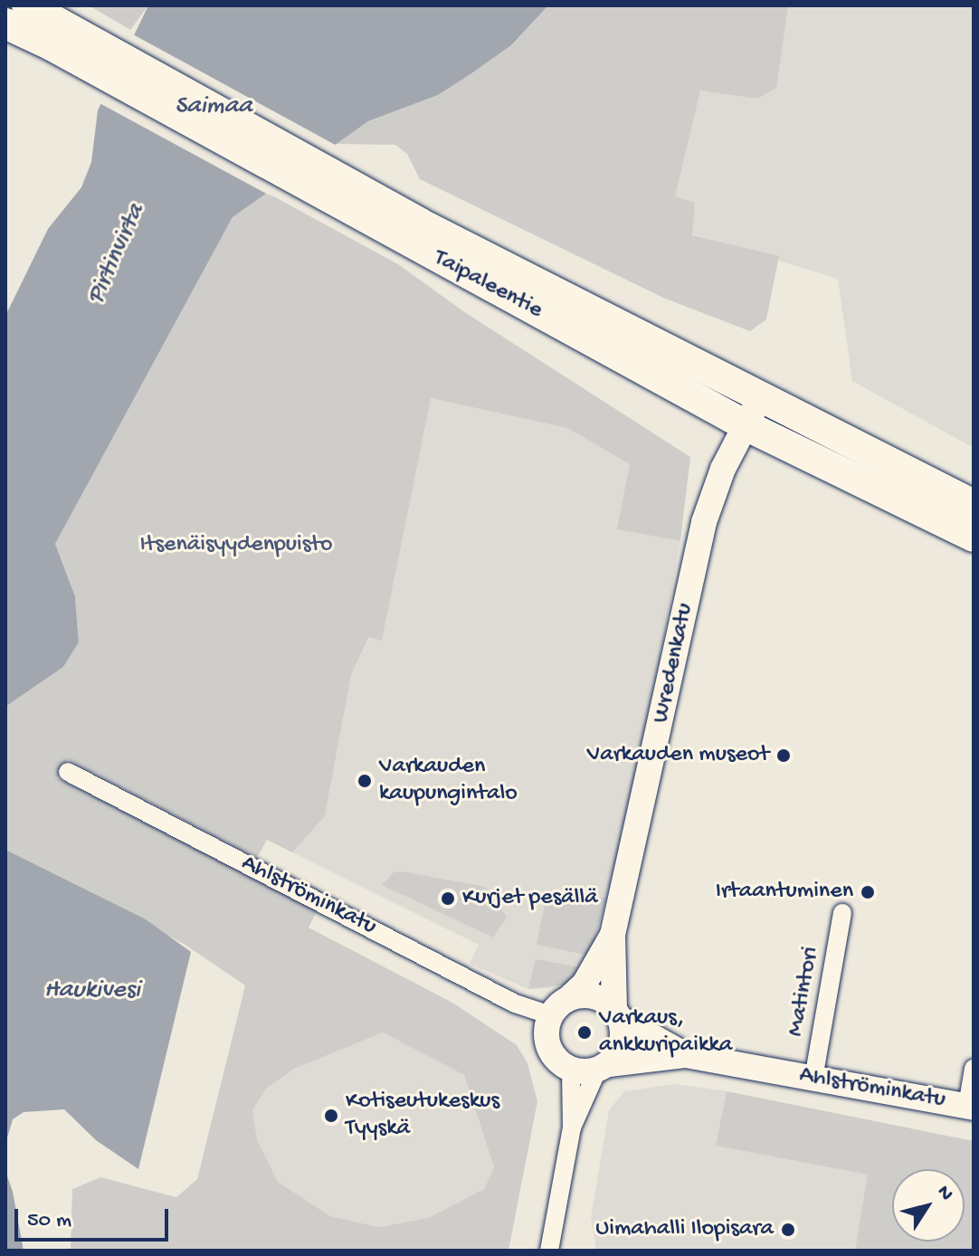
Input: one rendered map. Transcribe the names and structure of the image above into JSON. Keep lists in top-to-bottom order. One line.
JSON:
{"streets":{"highway":["Taipaleentie"],"street":["Wredenkatu","Ahlströminkatu","Matintori"]},"crossings":[["Taipaleentie","Wredenkatu"],["Wredenkatu","Ahlströminkatu"],["Ahlströminkatu","Matintori"]],"water":["Saimaa","Pirtinvirta","Haukivesi"],"parks":["Itsenäisyydenpuisto"],"places":["Varkauden museot","Varkauden kaupungintalo","Irtaantuminen","Kurjet pesällä","Varkaus, ankkuripaikka","Kotiseutukeskus Tyyskä","Uimahalli Ilopisara"],"scale_bar":"50 m","north":"top right"}
